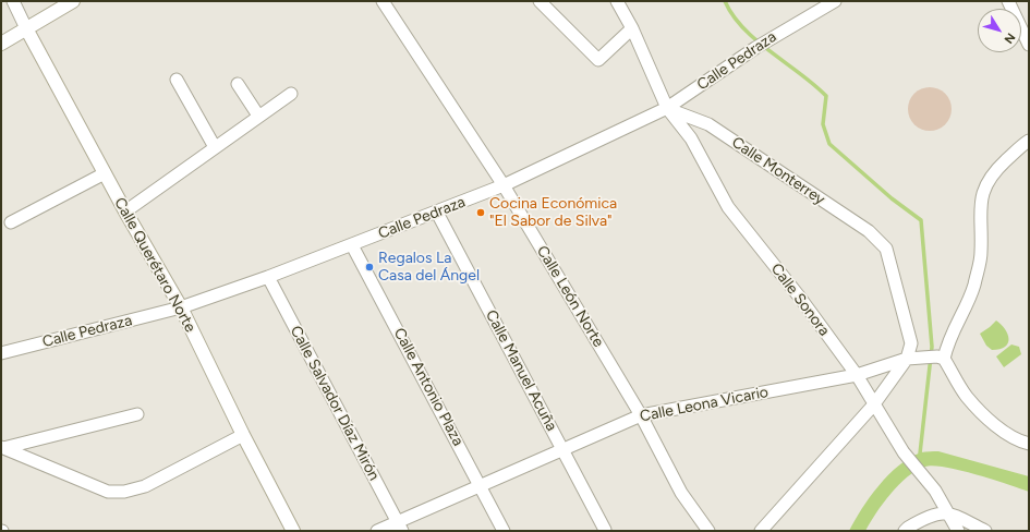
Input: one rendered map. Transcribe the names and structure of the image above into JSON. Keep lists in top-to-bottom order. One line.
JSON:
{"streets":{"street":["Calle Pedraza","Calle Monterrey","Calle Querétaro Norte","Calle León Norte","Calle Sonora","Calle Manuel Acuña","Calle Antonio Plaza","Calle Salvador Díaz Mirón","Calle Leona Vicario"]},"crossings":[["Calle Pedraza","Calle Monterrey"],["Calle Pedraza","Calle Querétaro Norte"],["Calle Pedraza","Calle León Norte"],["Calle Pedraza","Calle Sonora"],["Calle Pedraza","Calle Manuel Acuña"],["Calle Pedraza","Calle Antonio Plaza"],["Calle Pedraza","Calle Salvador Díaz Mirón"],["Calle Monterrey","Calle Sonora"],["Calle Monterrey","Calle Leona Vicario"],["Calle León Norte","Calle Leona Vicario"],["Calle Sonora","Calle Leona Vicario"],["Calle Manuel Acuña","Calle Leona Vicario"],["Calle Antonio Plaza","Calle Leona Vicario"],["Calle Salvador Díaz Mirón","Calle Leona Vicario"]],"places":["Cocina Económica \"El Sabor de Silva\"","Regalos La Casa del Ángel"],"north":"bottom right"}
